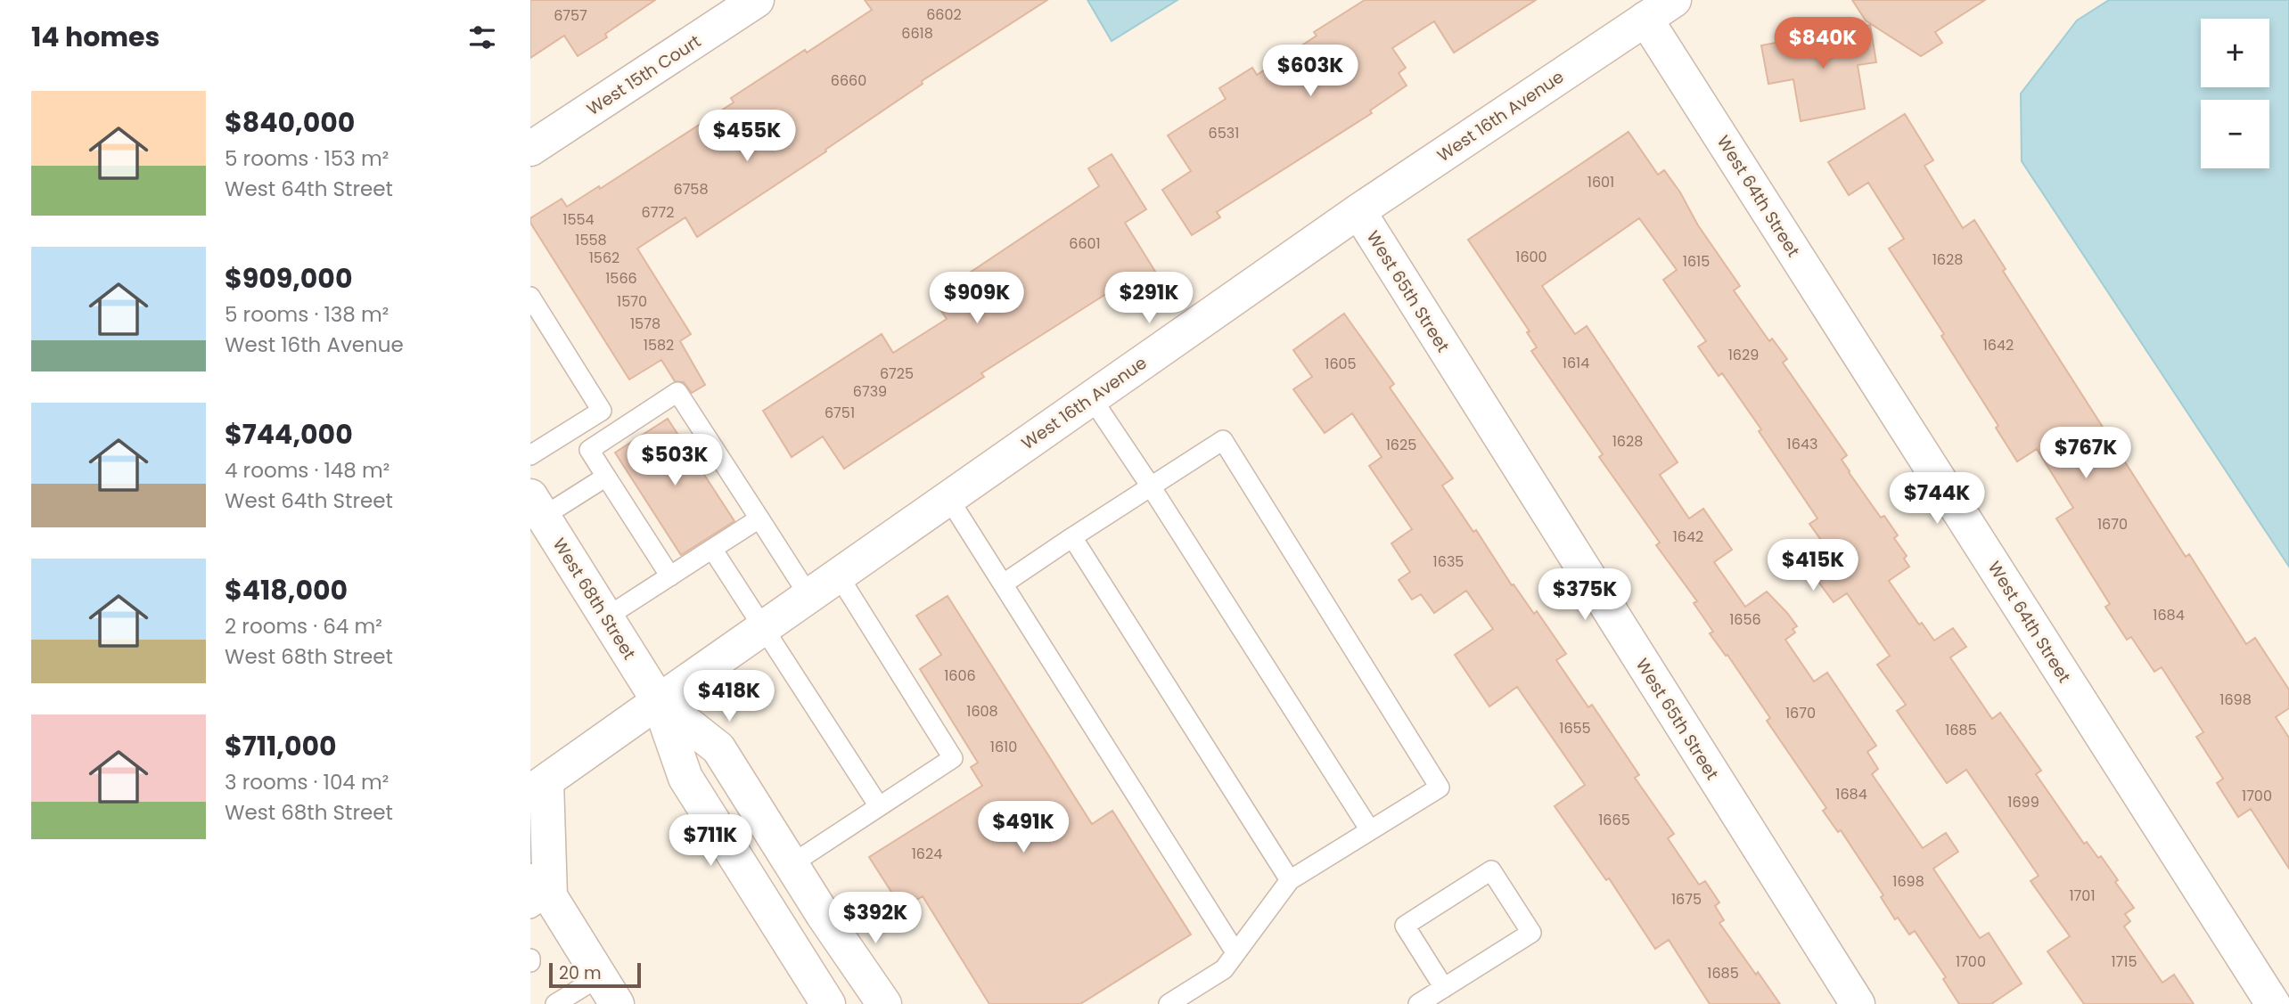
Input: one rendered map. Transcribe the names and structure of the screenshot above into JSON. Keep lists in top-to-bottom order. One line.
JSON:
{"streets":{"street":["West 15th Court","West 16th Avenue","West 64th Street","West 65th Street","West 68th Street"]},"crossings":[["West 16th Avenue","West 64th Street"],["West 16th Avenue","West 65th Street"],["West 16th Avenue","West 68th Street"]],"house_numbers":["6602","6757","6618","6660","6531","1601","6758","6772","1554","1558","6601","1600","1562","1628","1615","1566","1570","1578","1582","1642","1629","1614","1605","6725","6739","6751","1628","1643","1625","1670","1642","1635","1684","1656","1606","1698","1608","1670","1655","1685","1610","1684","1700","1699","1665","1624","1698","1701","1675","1700","1715","1685"],"scale_bar":"20 m","page":{"heading":"14 homes","price":["$840K","$603K","$455K","$909K","$291K","$767K","$503K","$744K","$415K","$375K","$418K","$491K","$711K","$392K"],"map_buttons":["+","−"],"list":[{"name":"$840,000","note":"5 rooms · 153 m² · West 64th Street"},{"name":"$909,000","note":"5 rooms · 138 m² · West 16th Avenue"},{"name":"$744,000","note":"4 rooms · 148 m² · West 64th Street"},{"name":"$418,000","note":"2 rooms · 64 m² · West 68th Street"},{"name":"$711,000","note":"3 rooms · 104 m² · West 68th Street"}],"scale":"20 m"}}
